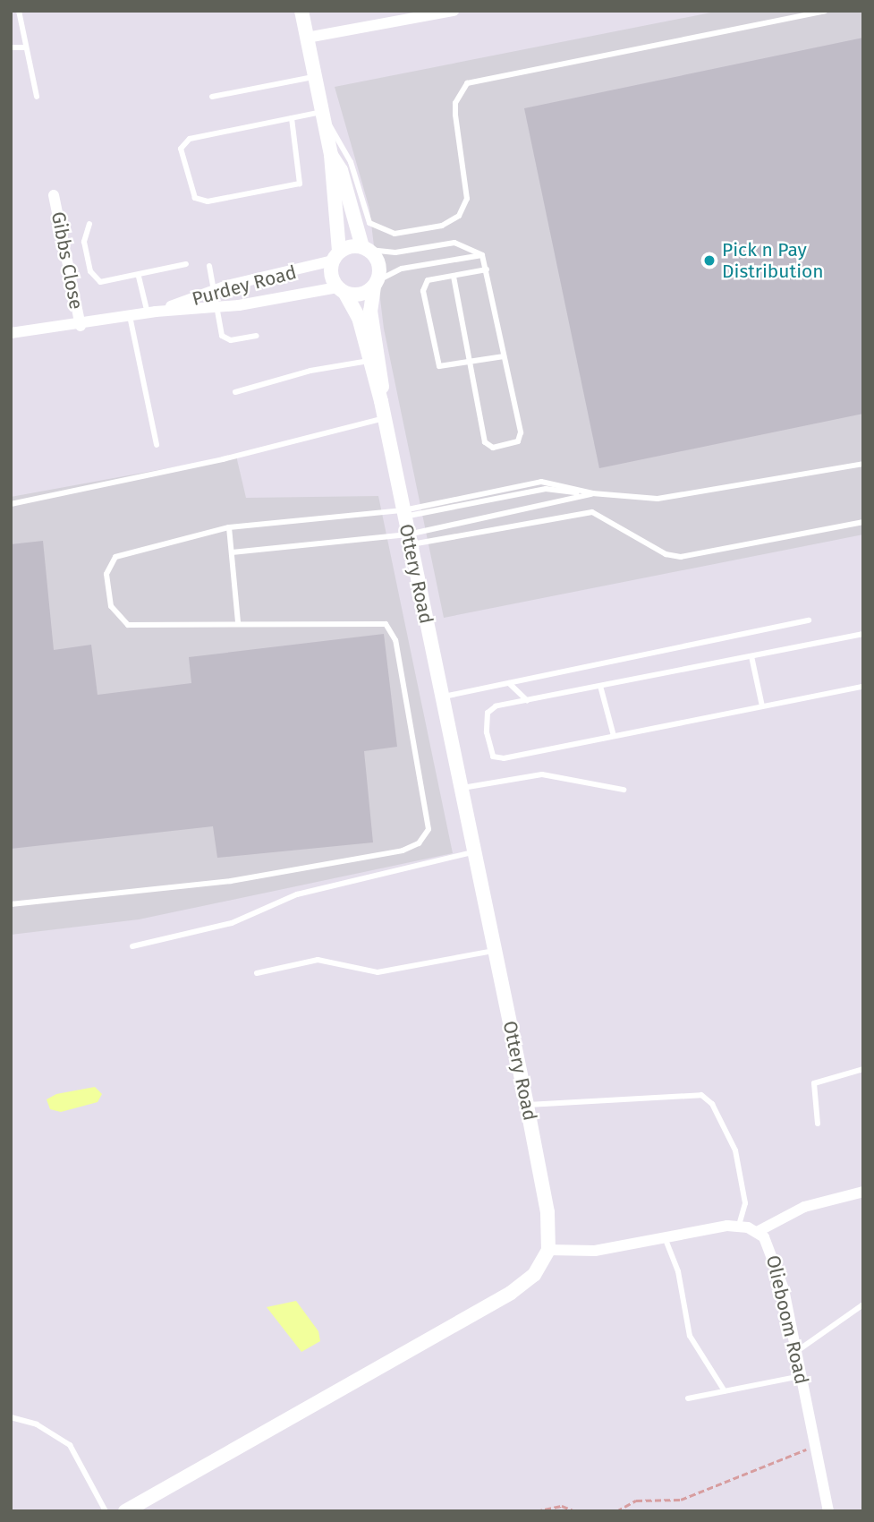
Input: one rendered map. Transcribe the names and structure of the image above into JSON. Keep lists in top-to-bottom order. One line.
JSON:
{"streets":{"street":["Gibbs Close","Purdey Road","Ottery Road","Olieboom Road"]},"crossings":[["Gibbs Close","Purdey Road"],["Purdey Road","Ottery Road"],["Ottery Road","Olieboom Road"]],"places":["Pick n Pay Distribution"]}
